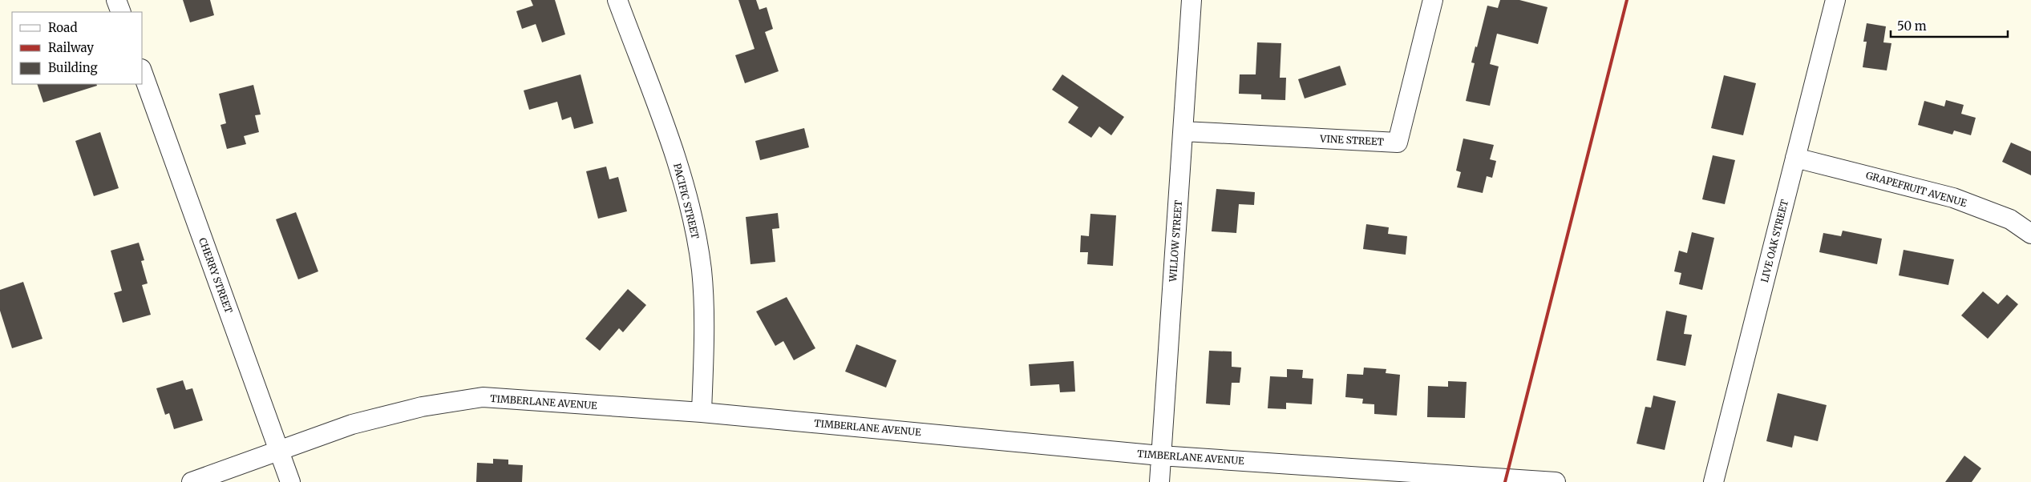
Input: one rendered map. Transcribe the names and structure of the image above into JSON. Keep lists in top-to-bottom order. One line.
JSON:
{"streets":{"street":["VINE STREET","GRAPEFRUIT AVENUE","PACIFIC STREET","WILLOW STREET","LIVE OAK STREET","CHERRY STREET","TIMBERLANE AVENUE"]},"crossings":[["VINE STREET","WILLOW STREET"],["GRAPEFRUIT AVENUE","LIVE OAK STREET"],["PACIFIC STREET","TIMBERLANE AVENUE"],["WILLOW STREET","TIMBERLANE AVENUE"],["CHERRY STREET","TIMBERLANE AVENUE"]],"legend":["Road","Railway","Building"],"scale_bar":"50 m"}
